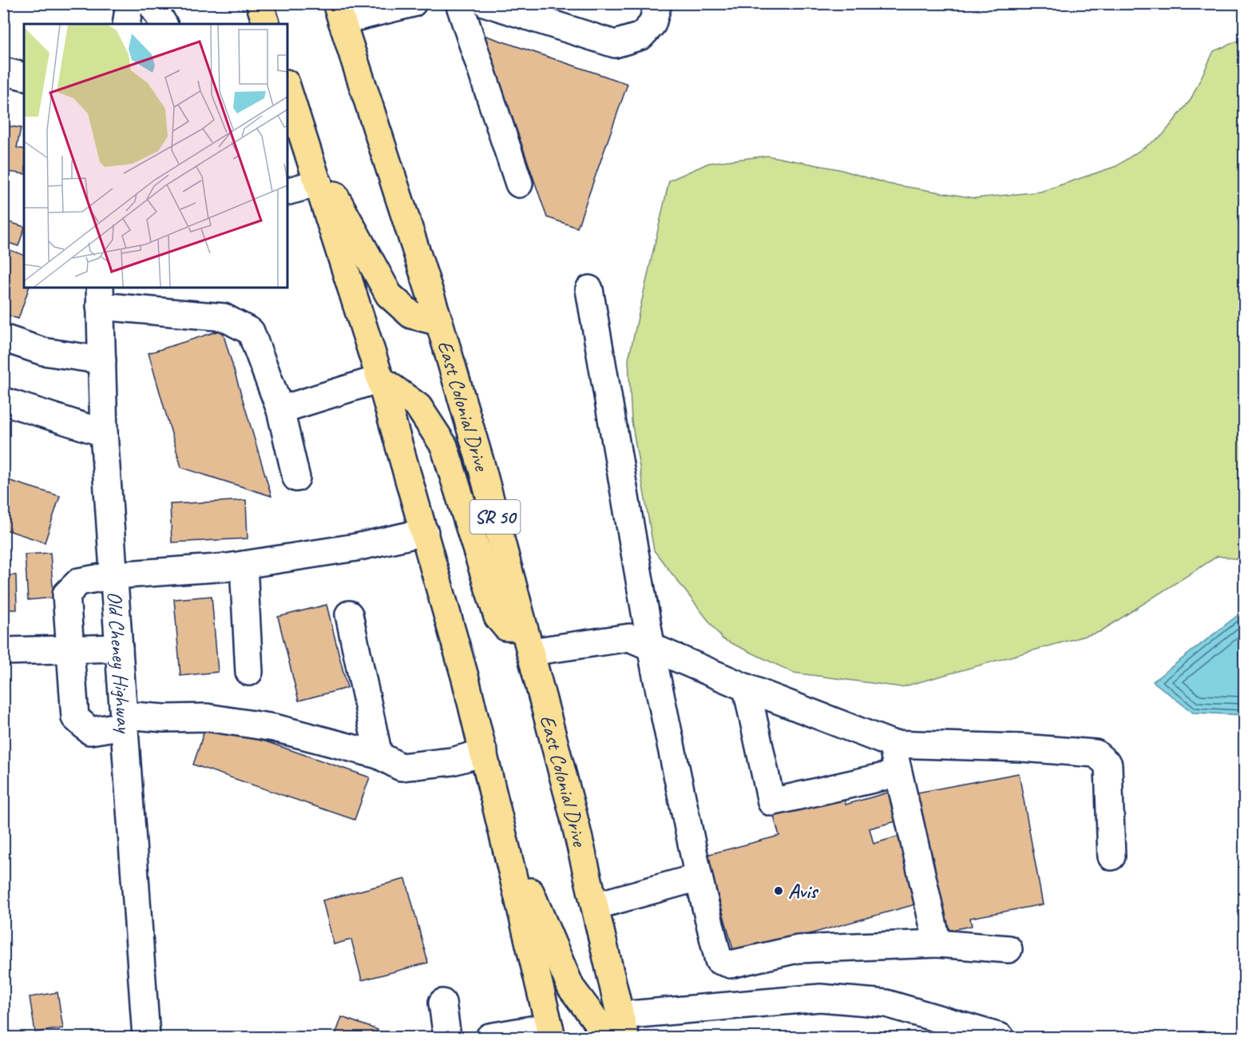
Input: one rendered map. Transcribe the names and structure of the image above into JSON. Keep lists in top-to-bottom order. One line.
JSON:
{"streets":{"highway":["East Colonial Drive","SR 50"],"street":["Old Cheney Highway"]},"places":["Avis"]}
